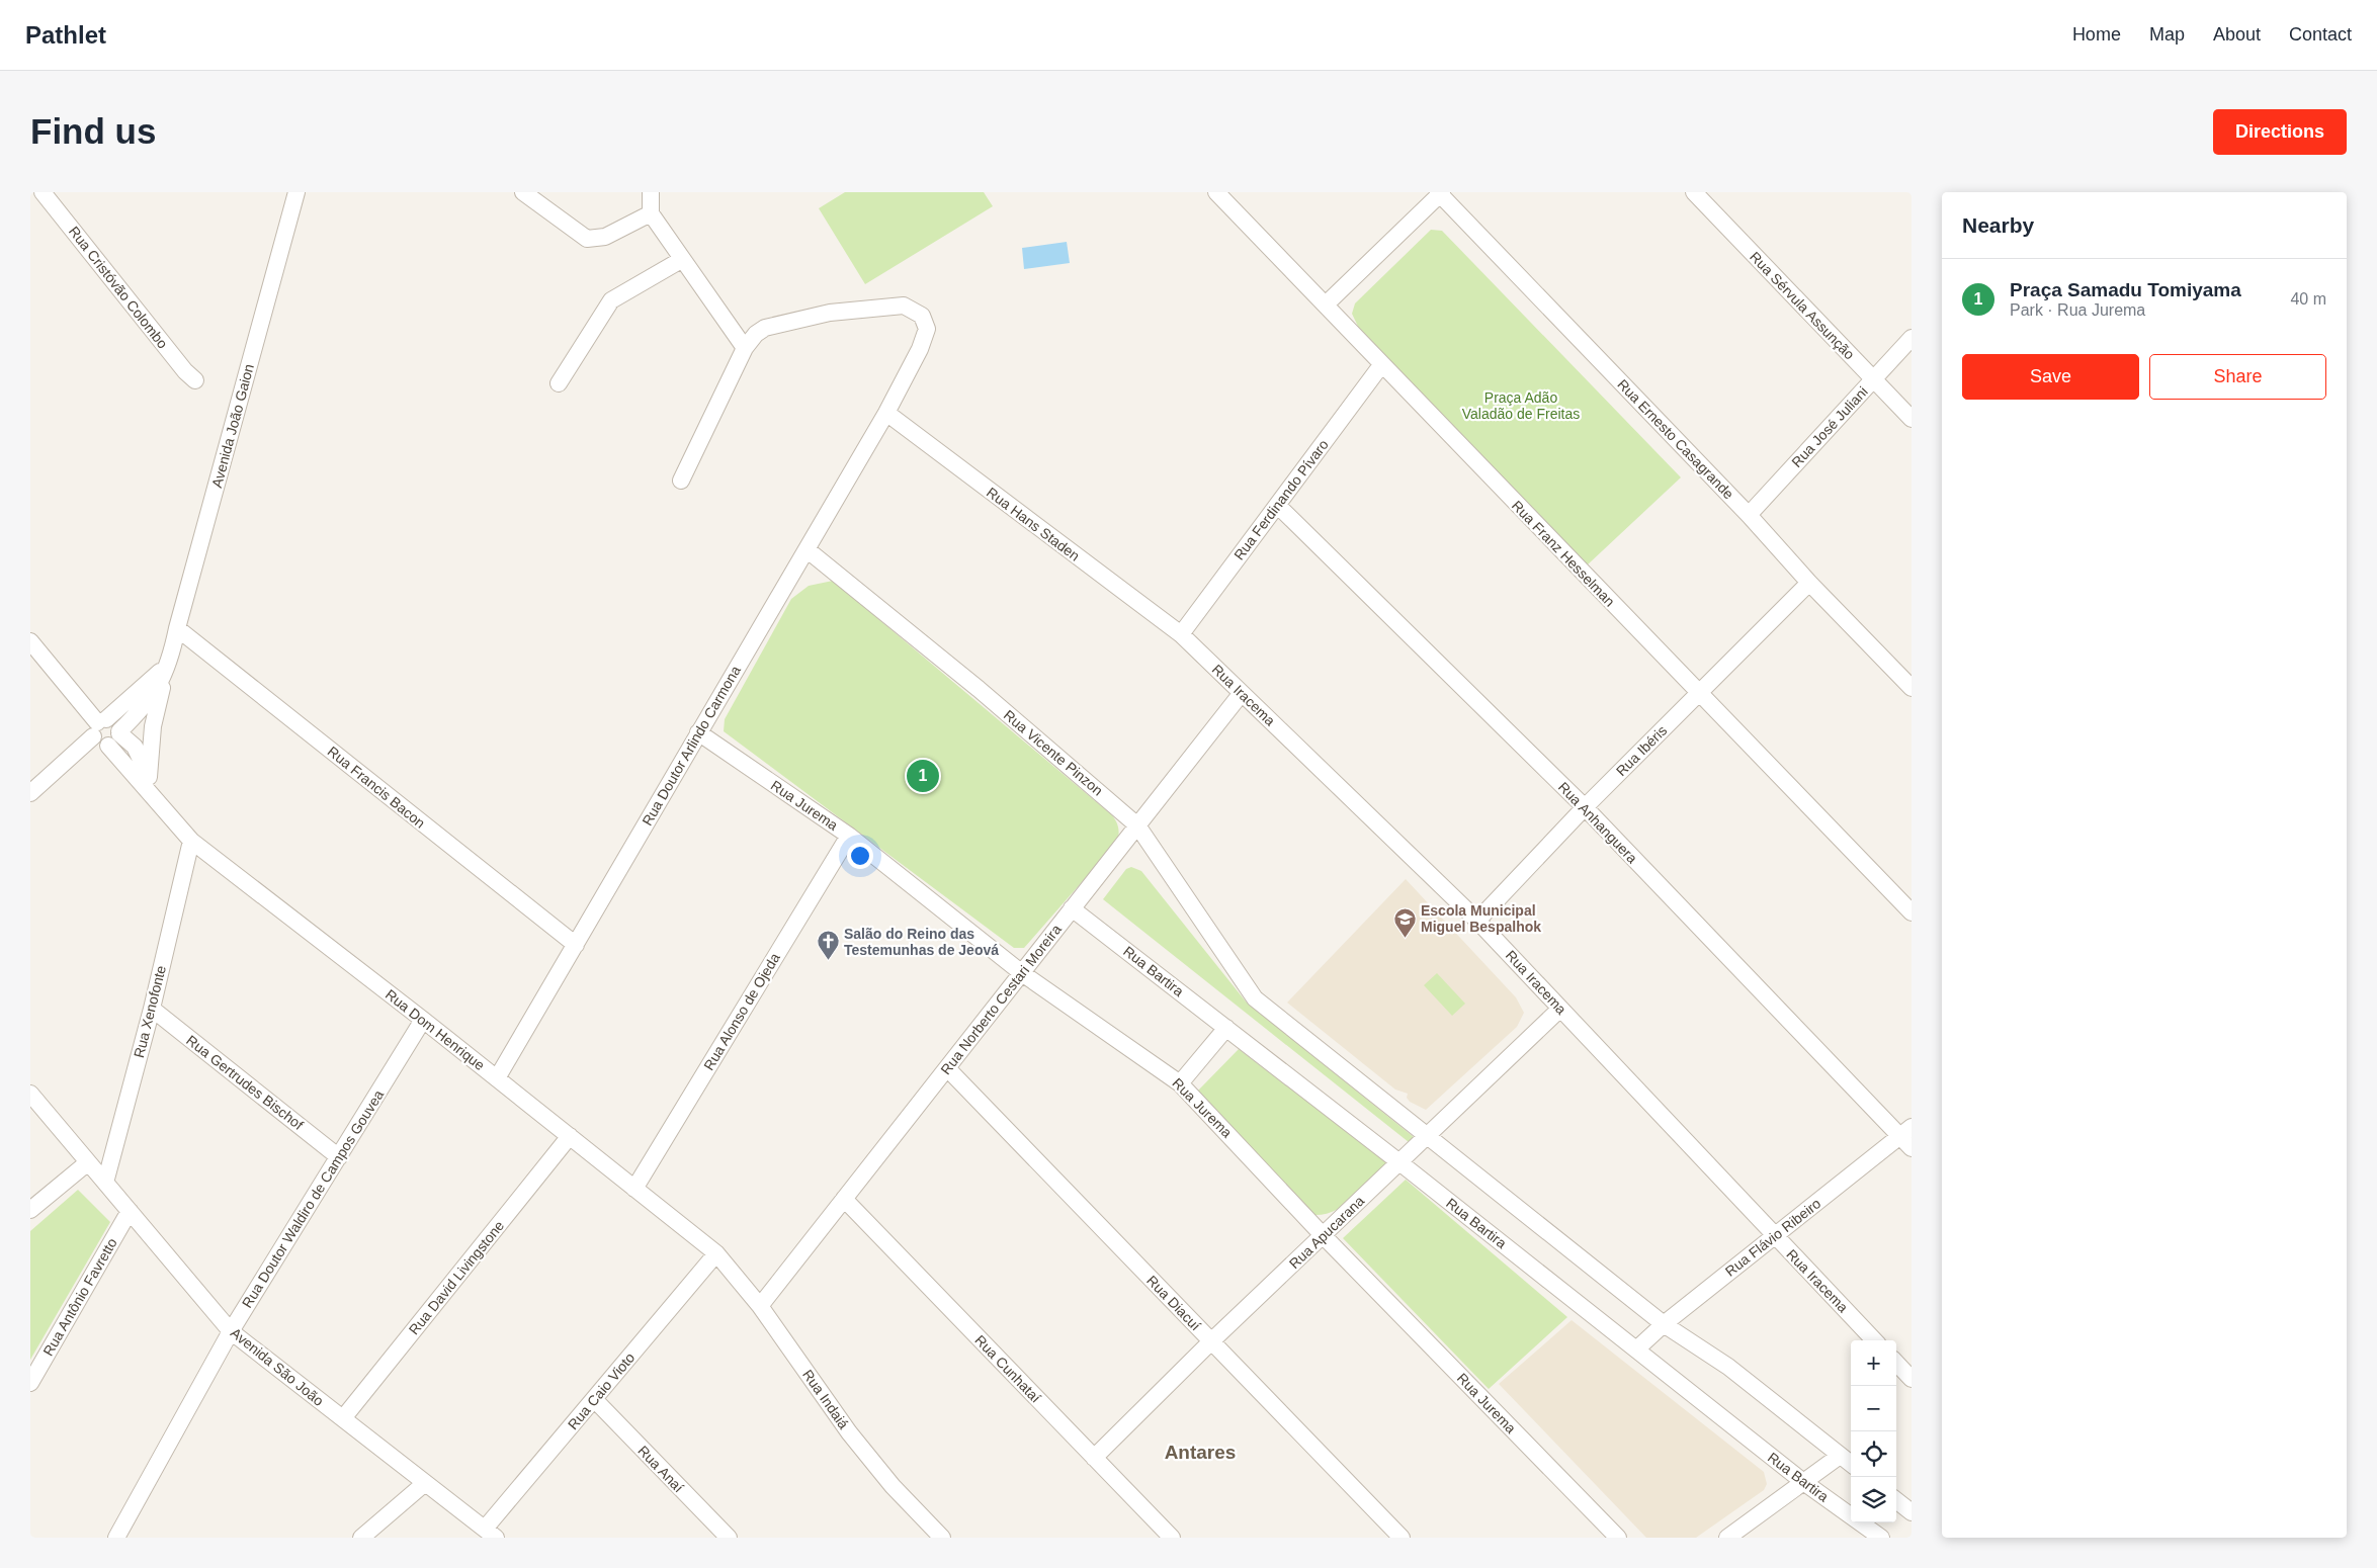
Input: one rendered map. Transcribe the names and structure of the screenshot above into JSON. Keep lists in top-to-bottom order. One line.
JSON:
{"streets":{"street":["Rua Cristóvão Colombo","Rua Sérvula Assunção","Avenida João Gaion","Rua José Juliani","Rua Ernesto Casagrande","Rua Ferdinando Pívaro","Rua Hans Staden","Rua Franz Hesselman","Rua Iracema","Rua Doutor Arlindo Carmona","Rua Ibéris","Rua Vicente Pinzon","Rua Francis Bacon","Rua Jurema","Rua Anhanguera","Rua Bartira","Rua Norberto Cestari Moreira","Rua Xenofonte","Rua Alonso de Ojeda","Rua Dom Henrique","Rua Gertrudes Bischof","Rua Doutor Waldiro de Campos Gouvea","Rua Apucarana","Rua Flávio Ribeiro","Rua David Livingstone","Rua Antônio Favretto","Rua Diacuí","Avenida São João","Rua Cunhataí","Rua Caio Vioto","Rua Indaiá","Rua Anaí"]},"crossings":[["Rua Sérvula Assunção","Rua José Juliani"],["Avenida João Gaion","Rua Francis Bacon"],["Avenida João Gaion","Rua Dom Henrique"],["Rua José Juliani","Rua Ernesto Casagrande"],["Rua Ernesto Casagrande","Rua Ibéris"],["Rua Ferdinando Pívaro","Rua Hans Staden"],["Rua Ferdinando Pívaro","Rua Franz Hesselman"],["Rua Ferdinando Pívaro","Rua Iracema"],["Rua Ferdinando Pívaro","Rua Anhanguera"],["Rua Hans Staden","Rua Iracema"],["Rua Hans Staden","Rua Doutor Arlindo Carmona"],["Rua Franz Hesselman","Rua Ibéris"],["Rua Iracema","Rua Ibéris"],["Rua Iracema","Rua Norberto Cestari Moreira"],["Rua Iracema","Rua Apucarana"],["Rua Iracema","Rua Flávio Ribeiro"],["Rua Doutor Arlindo Carmona","Rua Vicente Pinzon"],["Rua Doutor Arlindo Carmona","Rua Francis Bacon"],["Rua Doutor Arlindo Carmona","Rua Jurema"],["Rua Doutor Arlindo Carmona","Rua Dom Henrique"],["Rua Ibéris","Rua Anhanguera"],["Rua Vicente Pinzon","Rua Norberto Cestari Moreira"],["Rua Vicente Pinzon","Rua Apucarana"],["Rua Jurema","Rua Norberto Cestari Moreira"],["Rua Jurema","Rua Alonso de Ojeda"],["Rua Jurema","Rua Apucarana"],["Rua Anhanguera","Rua Flávio Ribeiro"],["Rua Bartira","Rua Norberto Cestari Moreira"],["Rua Bartira","Rua Apucarana"],["Rua Bartira","Rua Flávio Ribeiro"],["Rua Norberto Cestari Moreira","Rua Diacuí"],["Rua Norberto Cestari Moreira","Rua Cunhataí"],["Rua Norberto Cestari Moreira","Rua Indaiá"],["Rua Xenofonte","Rua Dom Henrique"],["Rua Xenofonte","Rua Gertrudes Bischof"],["Rua Xenofonte","Avenida São João"],["Rua Alonso de Ojeda","Rua Dom Henrique"],["Rua Dom Henrique","Rua Doutor Waldiro de Campos Gouvea"],["Rua Dom Henrique","Rua David Livingstone"],["Rua Dom Henrique","Rua Caio Vioto"],["Rua Dom Henrique","Rua Indaiá"],["Rua Gertrudes Bischof","Rua Doutor Waldiro de Campos Gouvea"],["Rua Doutor Waldiro de Campos Gouvea","Avenida São João"],["Rua Apucarana","Rua Diacuí"],["Rua Apucarana","Rua Cunhataí"],["Rua David Livingstone","Avenida São João"],["Rua Antônio Favretto","Avenida São João"],["Avenida São João","Rua Caio Vioto"],["Rua Caio Vioto","Rua Indaiá"],["Rua Caio Vioto","Rua Anaí"]],"districts":["Antares"],"parks":["Praça Adão Valadão de Freitas"],"places":{"school or university":["Escola Municipal Miguel Bespalhok"],"church":["Salão do Reino das Testemunhas de Jeová"]},"page":{"header":"Pathlet","nav":["Home","Map","About","Contact"],"buttons":["Directions",["Save","Share"]],"title":"Find us","heading":"Nearby","list":[{"mark":"1","name":"Praça Samadu Tomiyama","note":"Park · Rua Jurema","value":"40 m"}],"pins":"1","map_buttons":["+","−"]}}
